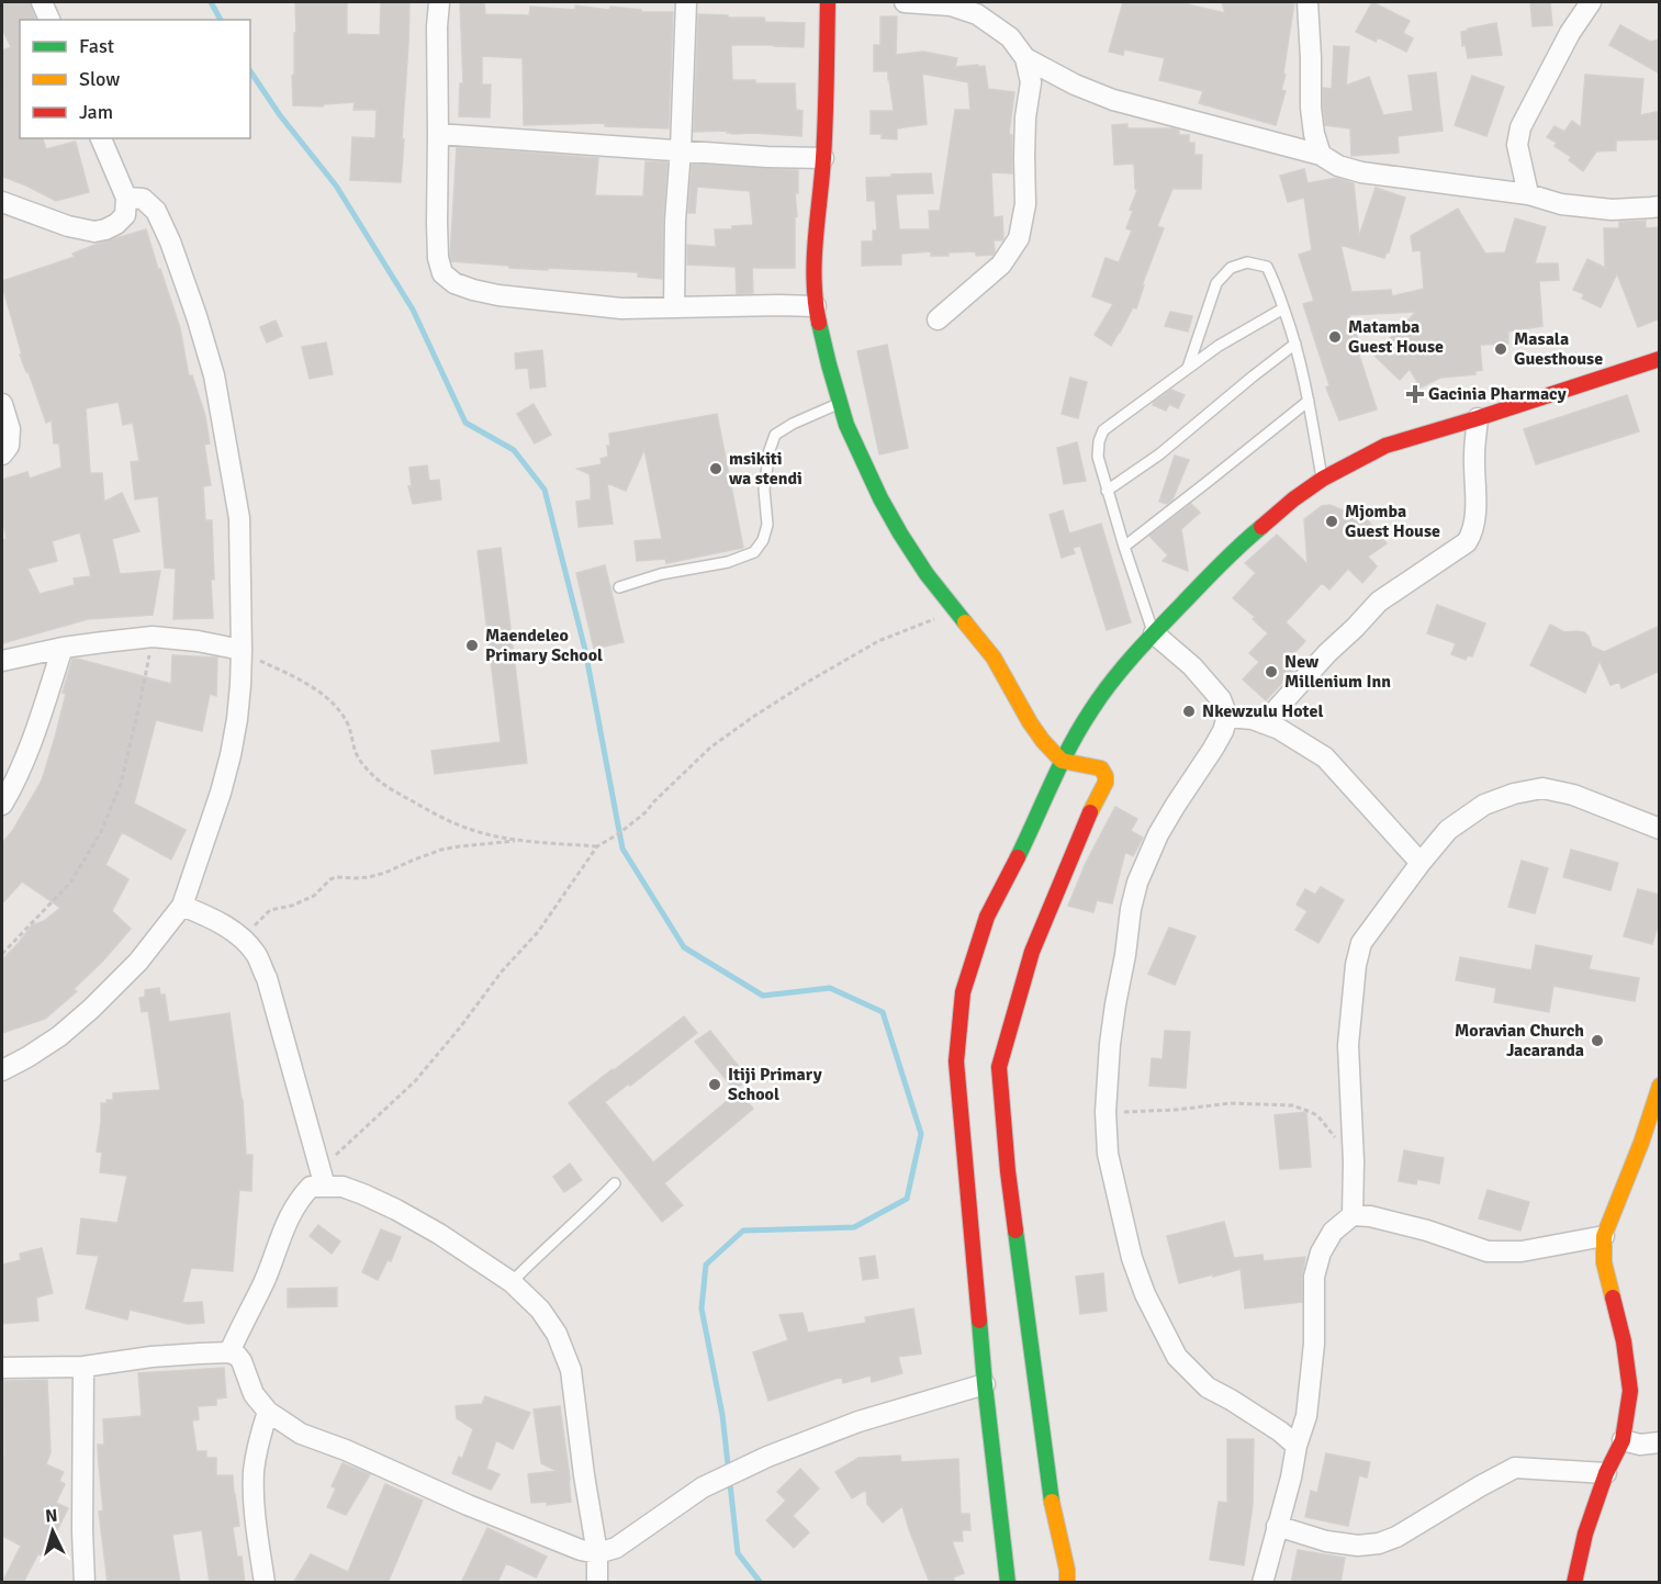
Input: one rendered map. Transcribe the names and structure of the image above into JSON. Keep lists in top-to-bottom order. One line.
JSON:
{"places":{"other":["Matamba Guest House","Masala Guesthouse","msikiti wa stendi","Mjomba Guest House","Maendeleo Primary School","New Millenium Inn","Nkewzulu Hotel","Moravian Church Jacaranda","Itiji Primary School"],"health":["Gacinia Pharmacy"]},"legend":["Fast","Slow","Jam"],"north":"top"}
